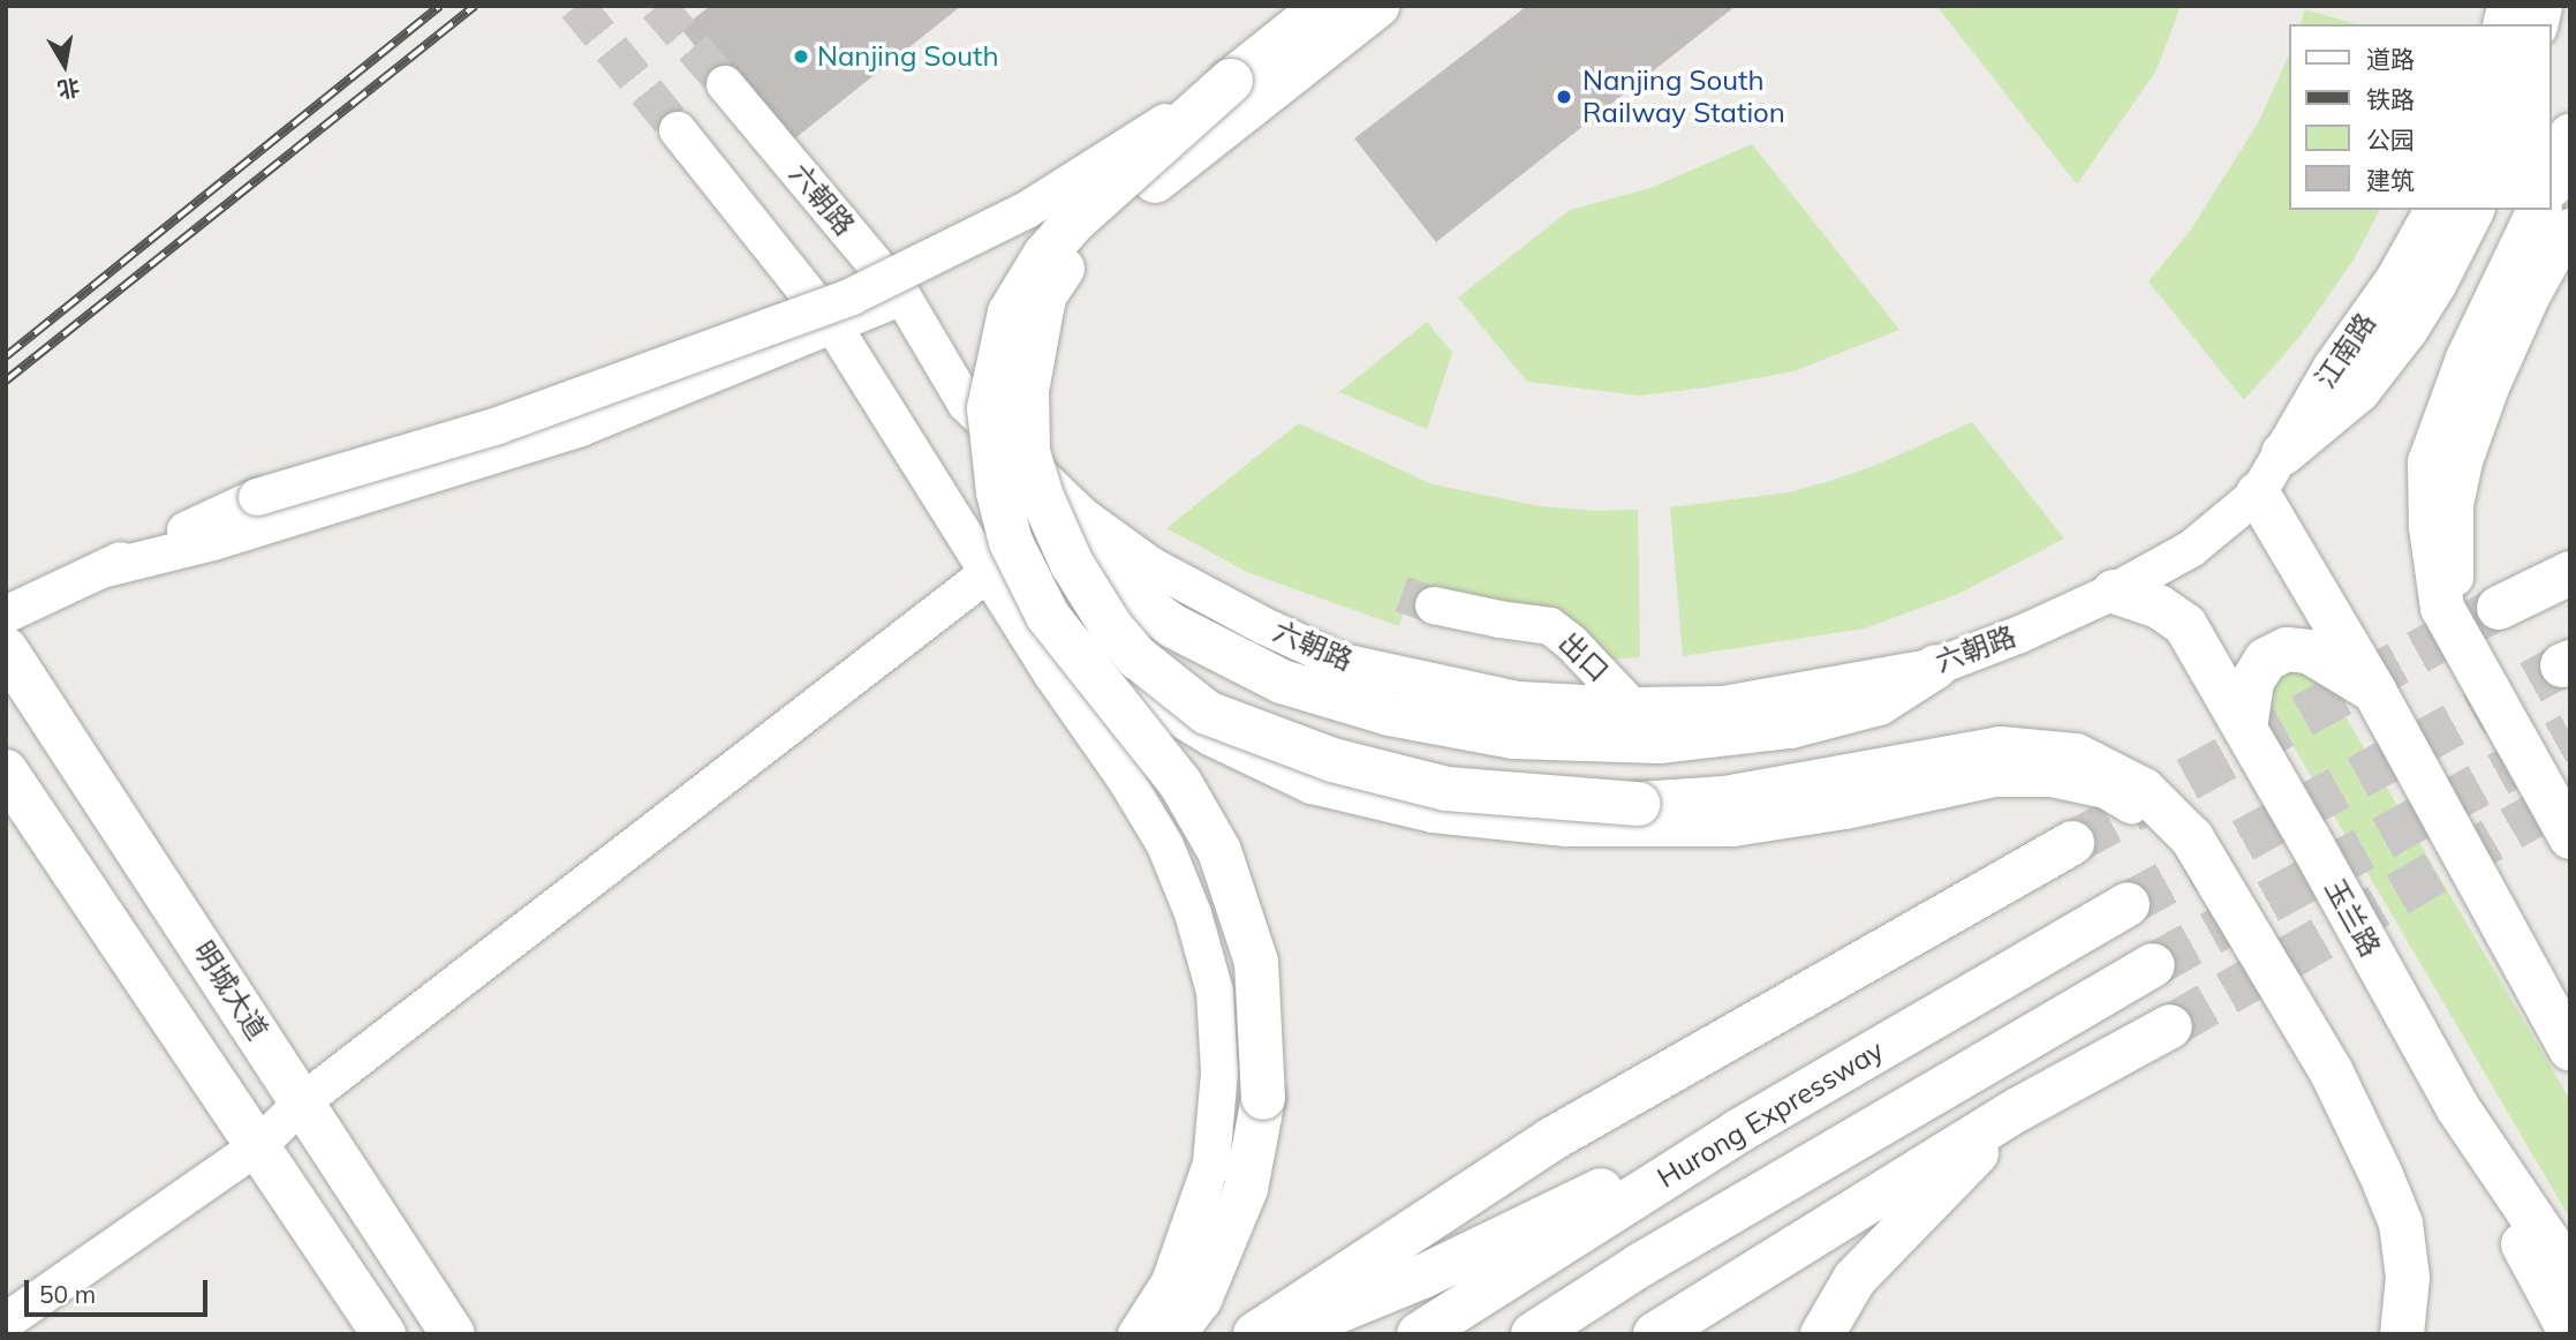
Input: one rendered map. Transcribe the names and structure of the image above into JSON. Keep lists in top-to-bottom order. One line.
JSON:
{"streets":{"main road":["玉兰路","明城大道","Hurong Expressway"],"street":["六朝路","江南路","出口"]},"crossings":[["六朝路","江南路"],["六朝路","出口"],["六朝路","玉兰路"]],"places":["Nanjing South","Nanjing South Railway Station"],"legend":["道路","铁路","公园","建筑"],"scale_bar":"50 m","north":"bottom"}
